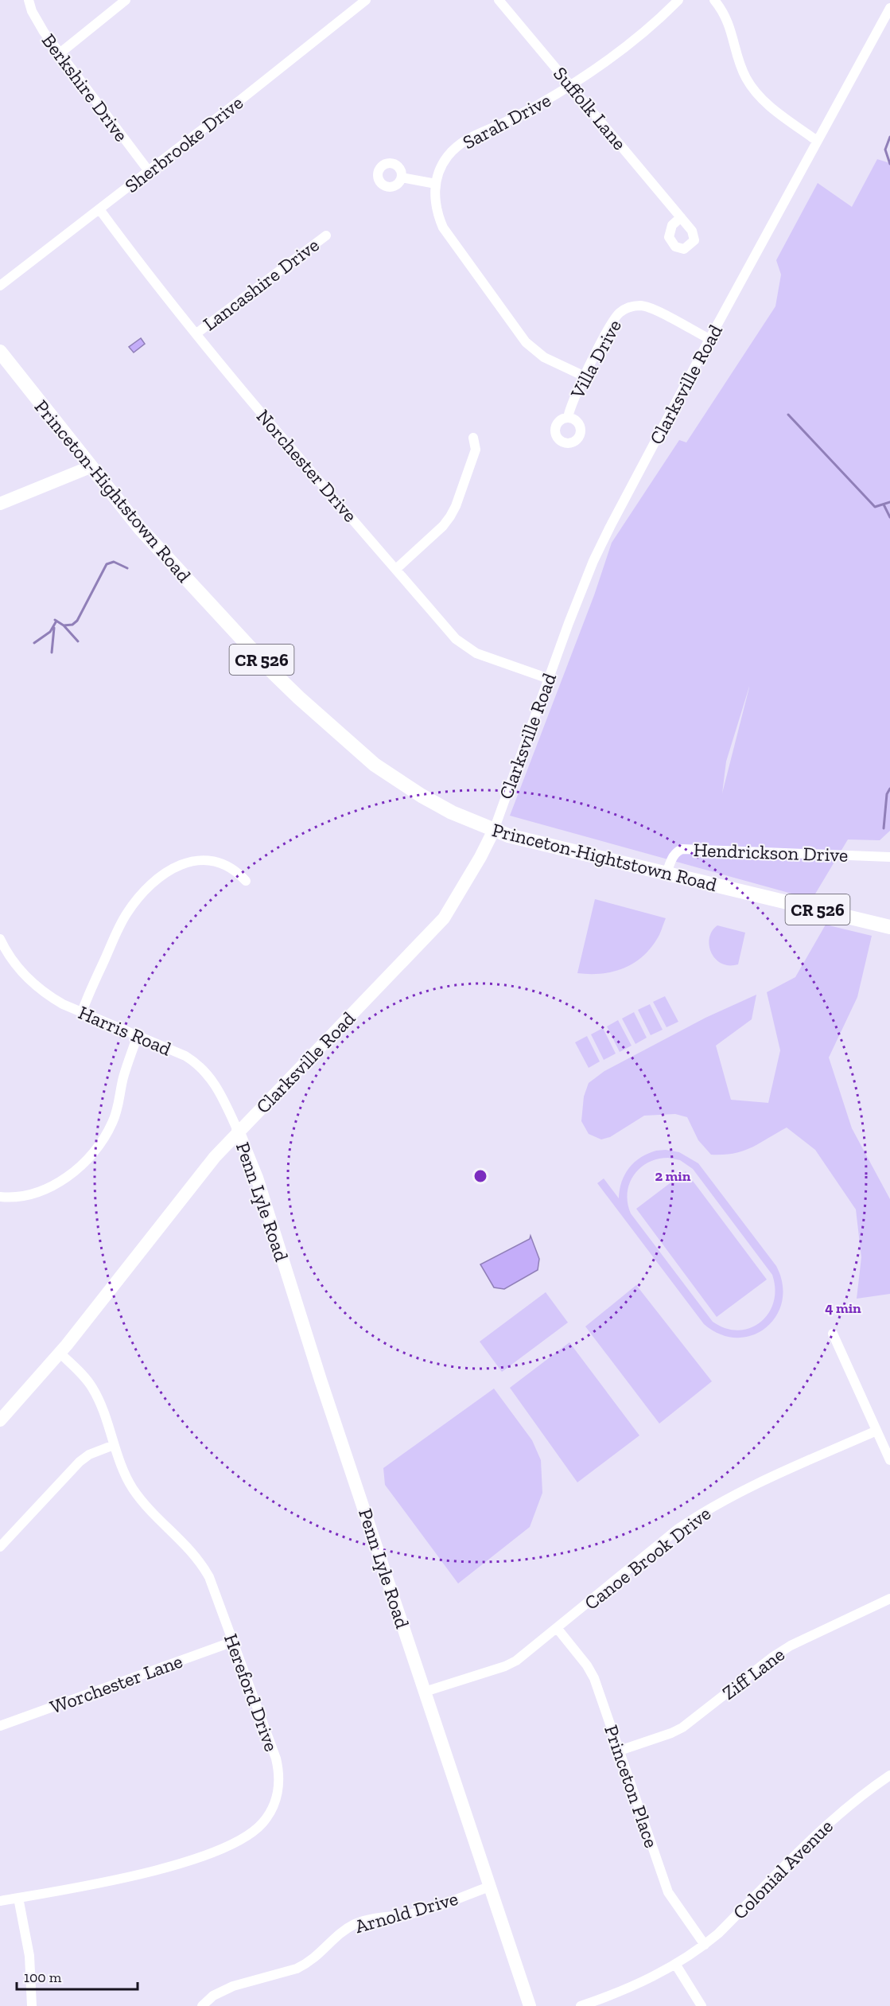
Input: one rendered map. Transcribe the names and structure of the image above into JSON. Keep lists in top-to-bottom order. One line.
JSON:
{"streets":{"main road":["Princeton-Hightstown Road","CR 526"],"street":["Berkshire Drive","Suffolk Lane","Sarah Drive","Sherbrooke Drive","Lancashire Drive","Villa Drive","Clarksville Road","Norchester Drive","Hendrickson Drive","Harris Road","Penn Lyle Road","Canoe Brook Drive","Ziff Lane","Worchester Lane","Hereford Drive","Princeton Place","Colonial Avenue","Arnold Drive"]},"crossings":[["Berkshire Drive","Sherbrooke Drive"],["Suffolk Lane","Sarah Drive"],["Sarah Drive","Villa Drive"],["Sherbrooke Drive","Norchester Drive"],["Lancashire Drive","Norchester Drive"],["Villa Drive","Clarksville Road"],["Clarksville Road","Norchester Drive"],["Clarksville Road","Princeton-Hightstown Road"],["Clarksville Road","Harris Road"],["Clarksville Road","Penn Lyle Road"],["Clarksville Road","Hereford Drive"],["Princeton-Hightstown Road","Hendrickson Drive"],["Harris Road","Penn Lyle Road"],["Penn Lyle Road","Canoe Brook Drive"],["Penn Lyle Road","Arnold Drive"],["Canoe Brook Drive","Princeton Place"],["Ziff Lane","Princeton Place"],["Worchester Lane","Hereford Drive"],["Princeton Place","Colonial Avenue"]],"scale_bar":"100 m","rings":["2 min","4 min"]}
